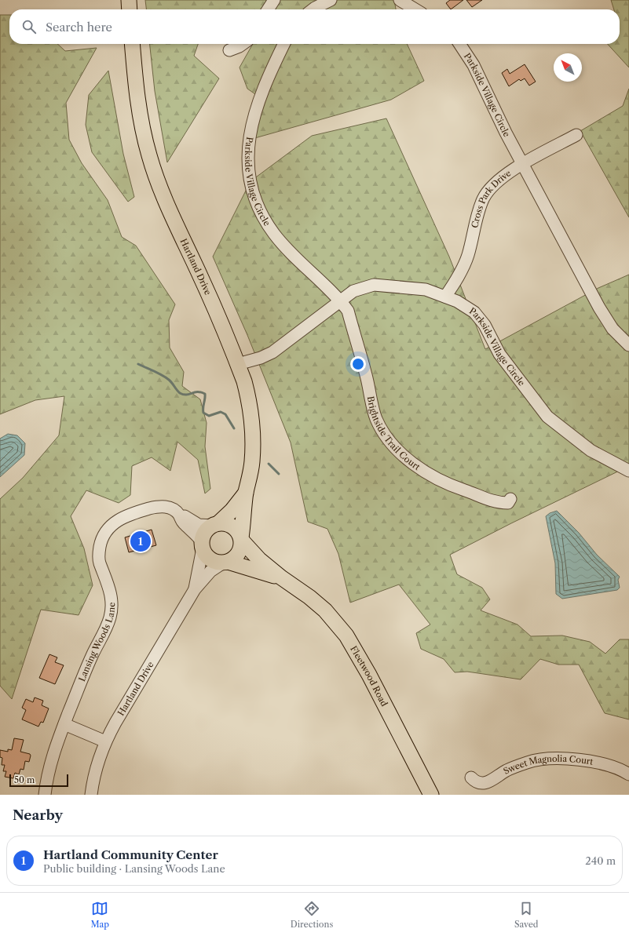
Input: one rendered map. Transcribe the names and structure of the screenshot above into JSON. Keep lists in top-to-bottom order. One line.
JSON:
{"streets":{"main road":["Hartland Drive","Fleetwood Road"],"street":["Parkside Village Circle","Cross Park Drive","Brightside Trail Court","Lansing Woods Lane","Sweet Magnolia Court"]},"crossings":[["Parkside Village Circle","Cross Park Drive"],["Parkside Village Circle","Hartland Drive"],["Parkside Village Circle","Brightside Trail Court"],["Hartland Drive","Lansing Woods Lane"],["Hartland Drive","Fleetwood Road"],["Lansing Woods Lane","Fleetwood Road"]],"scale_bar":"50 m","north":"top left","page":{"search":"Search here","pins":"1","scale":"50 m","heading":"Nearby","list":[{"mark":"1","name":"Hartland Community Center","note":"Public building · Lansing Woods Lane","value":"240 m"}],"nav":["Map","Directions","Saved"]}}
